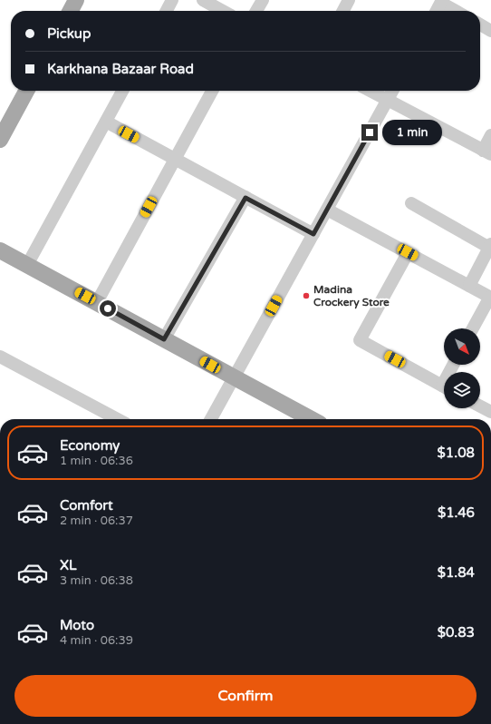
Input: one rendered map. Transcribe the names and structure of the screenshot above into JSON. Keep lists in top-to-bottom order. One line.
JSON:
{"places":["Madina Crockery Store"],"north":"bottom right","page":{"banner":["Pickup","Karkhana Bazaar Road"],"bubble":"1 min","list":[{"name":"Economy","note":"1 min · 06:36","value":"$1.08"},{"name":"Comfort","note":"2 min · 06:37","value":"$1.46"},{"name":"XL","note":"3 min · 06:38","value":"$1.84"},{"name":"Moto","note":"4 min · 06:39","value":"$0.83"}],"buttons":"Confirm"}}
